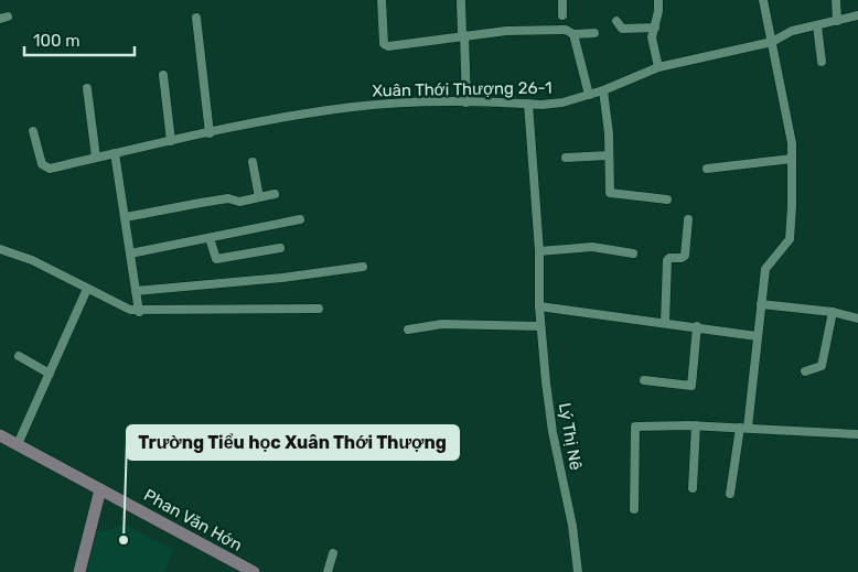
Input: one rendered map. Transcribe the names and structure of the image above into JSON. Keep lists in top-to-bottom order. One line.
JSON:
{"streets":{"main road":["Phan Văn Hớn"],"street":["Xuân Thới Thượng 26-1","Lý Thị Nê"]},"crossings":[["Xuân Thới Thượng 26-1","Lý Thị Nê"]],"places":["Trường Tiểu học Xuân Thới Thượng"],"scale_bar":"100 m"}
